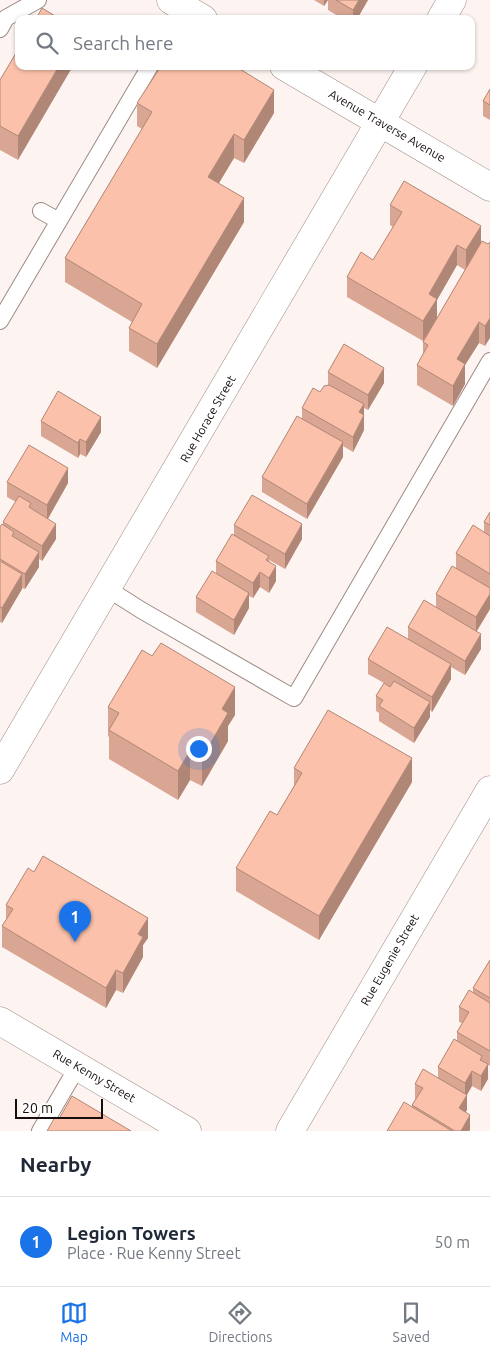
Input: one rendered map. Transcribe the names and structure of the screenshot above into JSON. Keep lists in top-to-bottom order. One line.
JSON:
{"streets":{"street":["Avenue Traverse Avenue","Rue Horace Street","Rue Eugenie Street","Rue Kenny Street"]},"crossings":[["Avenue Traverse Avenue","Rue Horace Street"]],"scale_bar":"20 m","page":{"search":"Search here","pins":"1","scale":"20 m","heading":"Nearby","list":[{"mark":"1","name":"Legion Towers","note":"Place · Rue Kenny Street","value":"50 m"}],"nav":["Map","Directions","Saved"]}}
